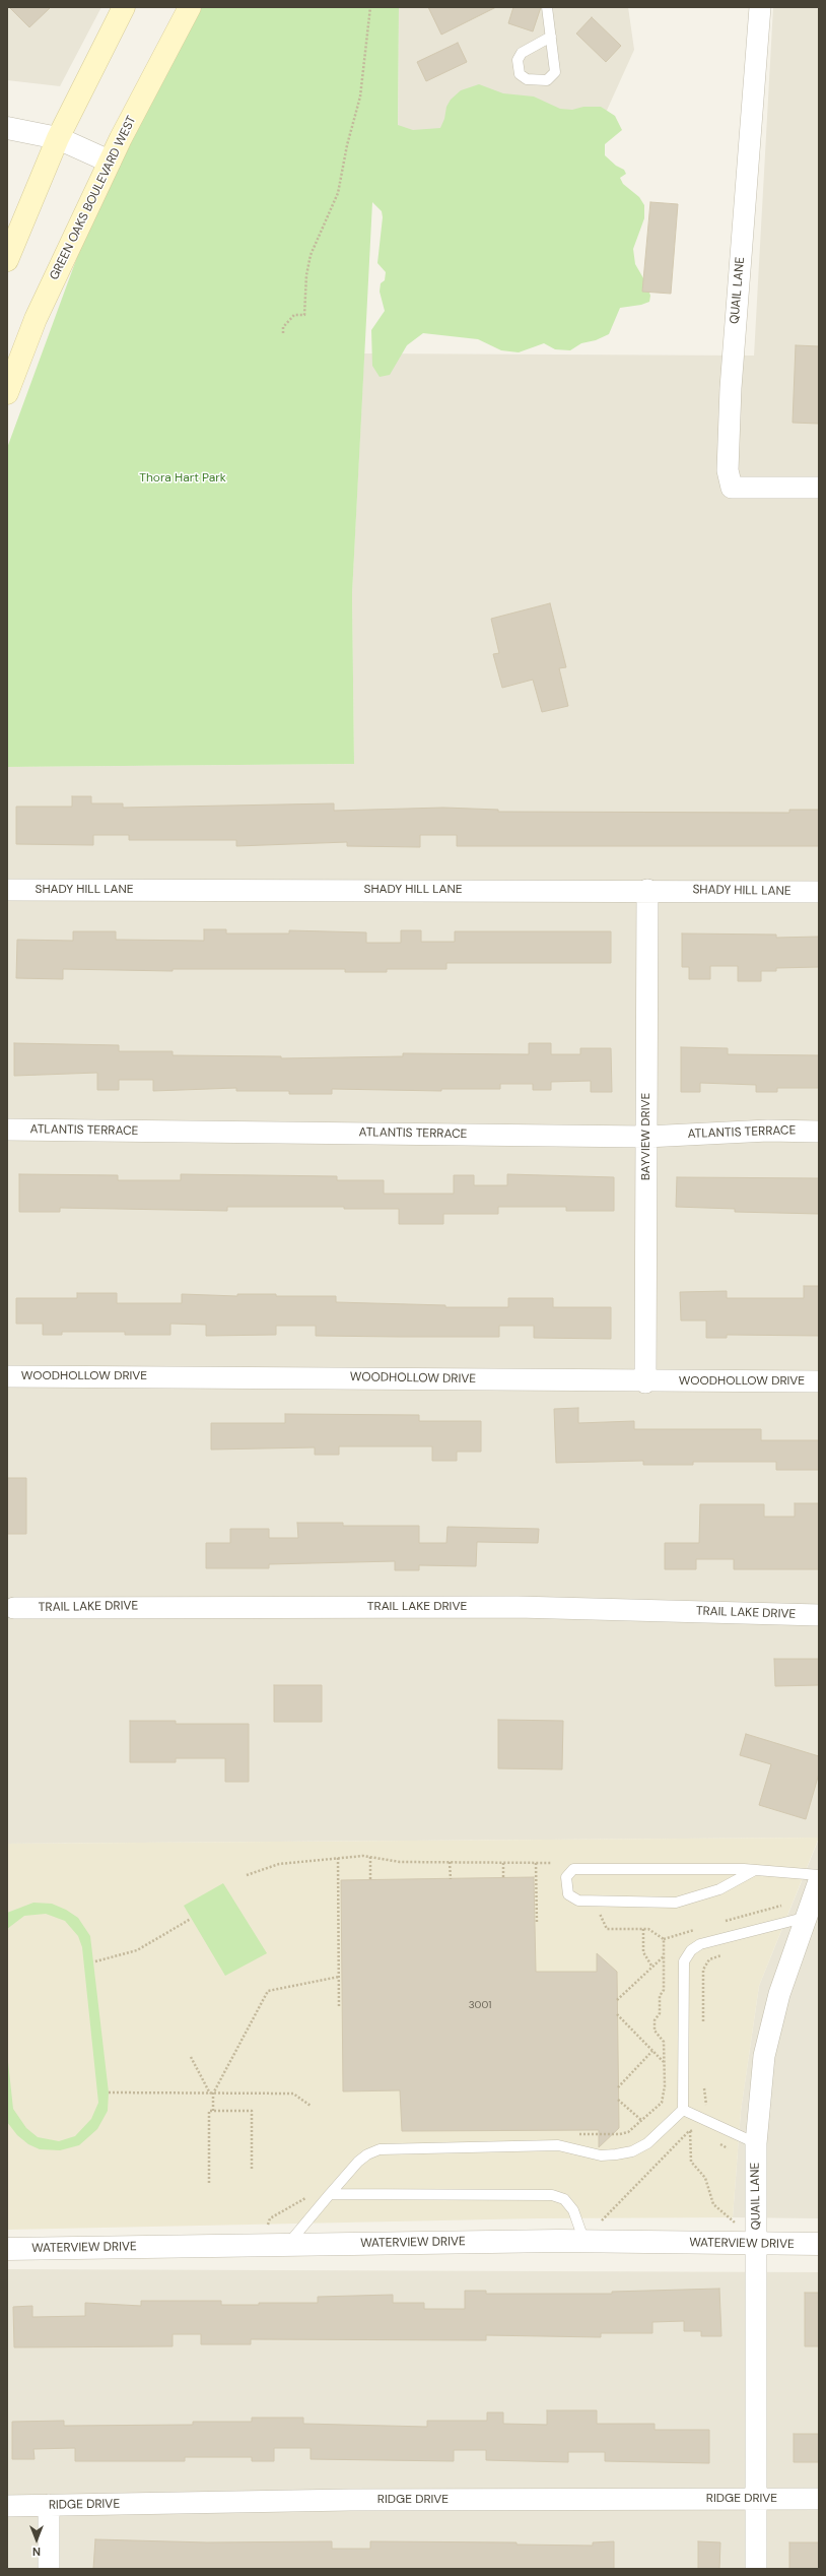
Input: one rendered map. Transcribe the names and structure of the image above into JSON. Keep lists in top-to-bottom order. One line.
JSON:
{"streets":{"main road":["GREEN OAKS BOULEVARD WEST"],"street":["QUAIL LANE","SHADY HILL LANE","ATLANTIS TERRACE","BAYVIEW DRIVE","WOODHOLLOW DRIVE","TRAIL LAKE DRIVE","WATERVIEW DRIVE","RIDGE DRIVE"]},"crossings":[["QUAIL LANE","WATERVIEW DRIVE"],["QUAIL LANE","RIDGE DRIVE"],["SHADY HILL LANE","BAYVIEW DRIVE"],["ATLANTIS TERRACE","BAYVIEW DRIVE"],["BAYVIEW DRIVE","WOODHOLLOW DRIVE"]],"parks":["Thora Hart Park"],"house_numbers":["3001"],"north":"bottom"}
